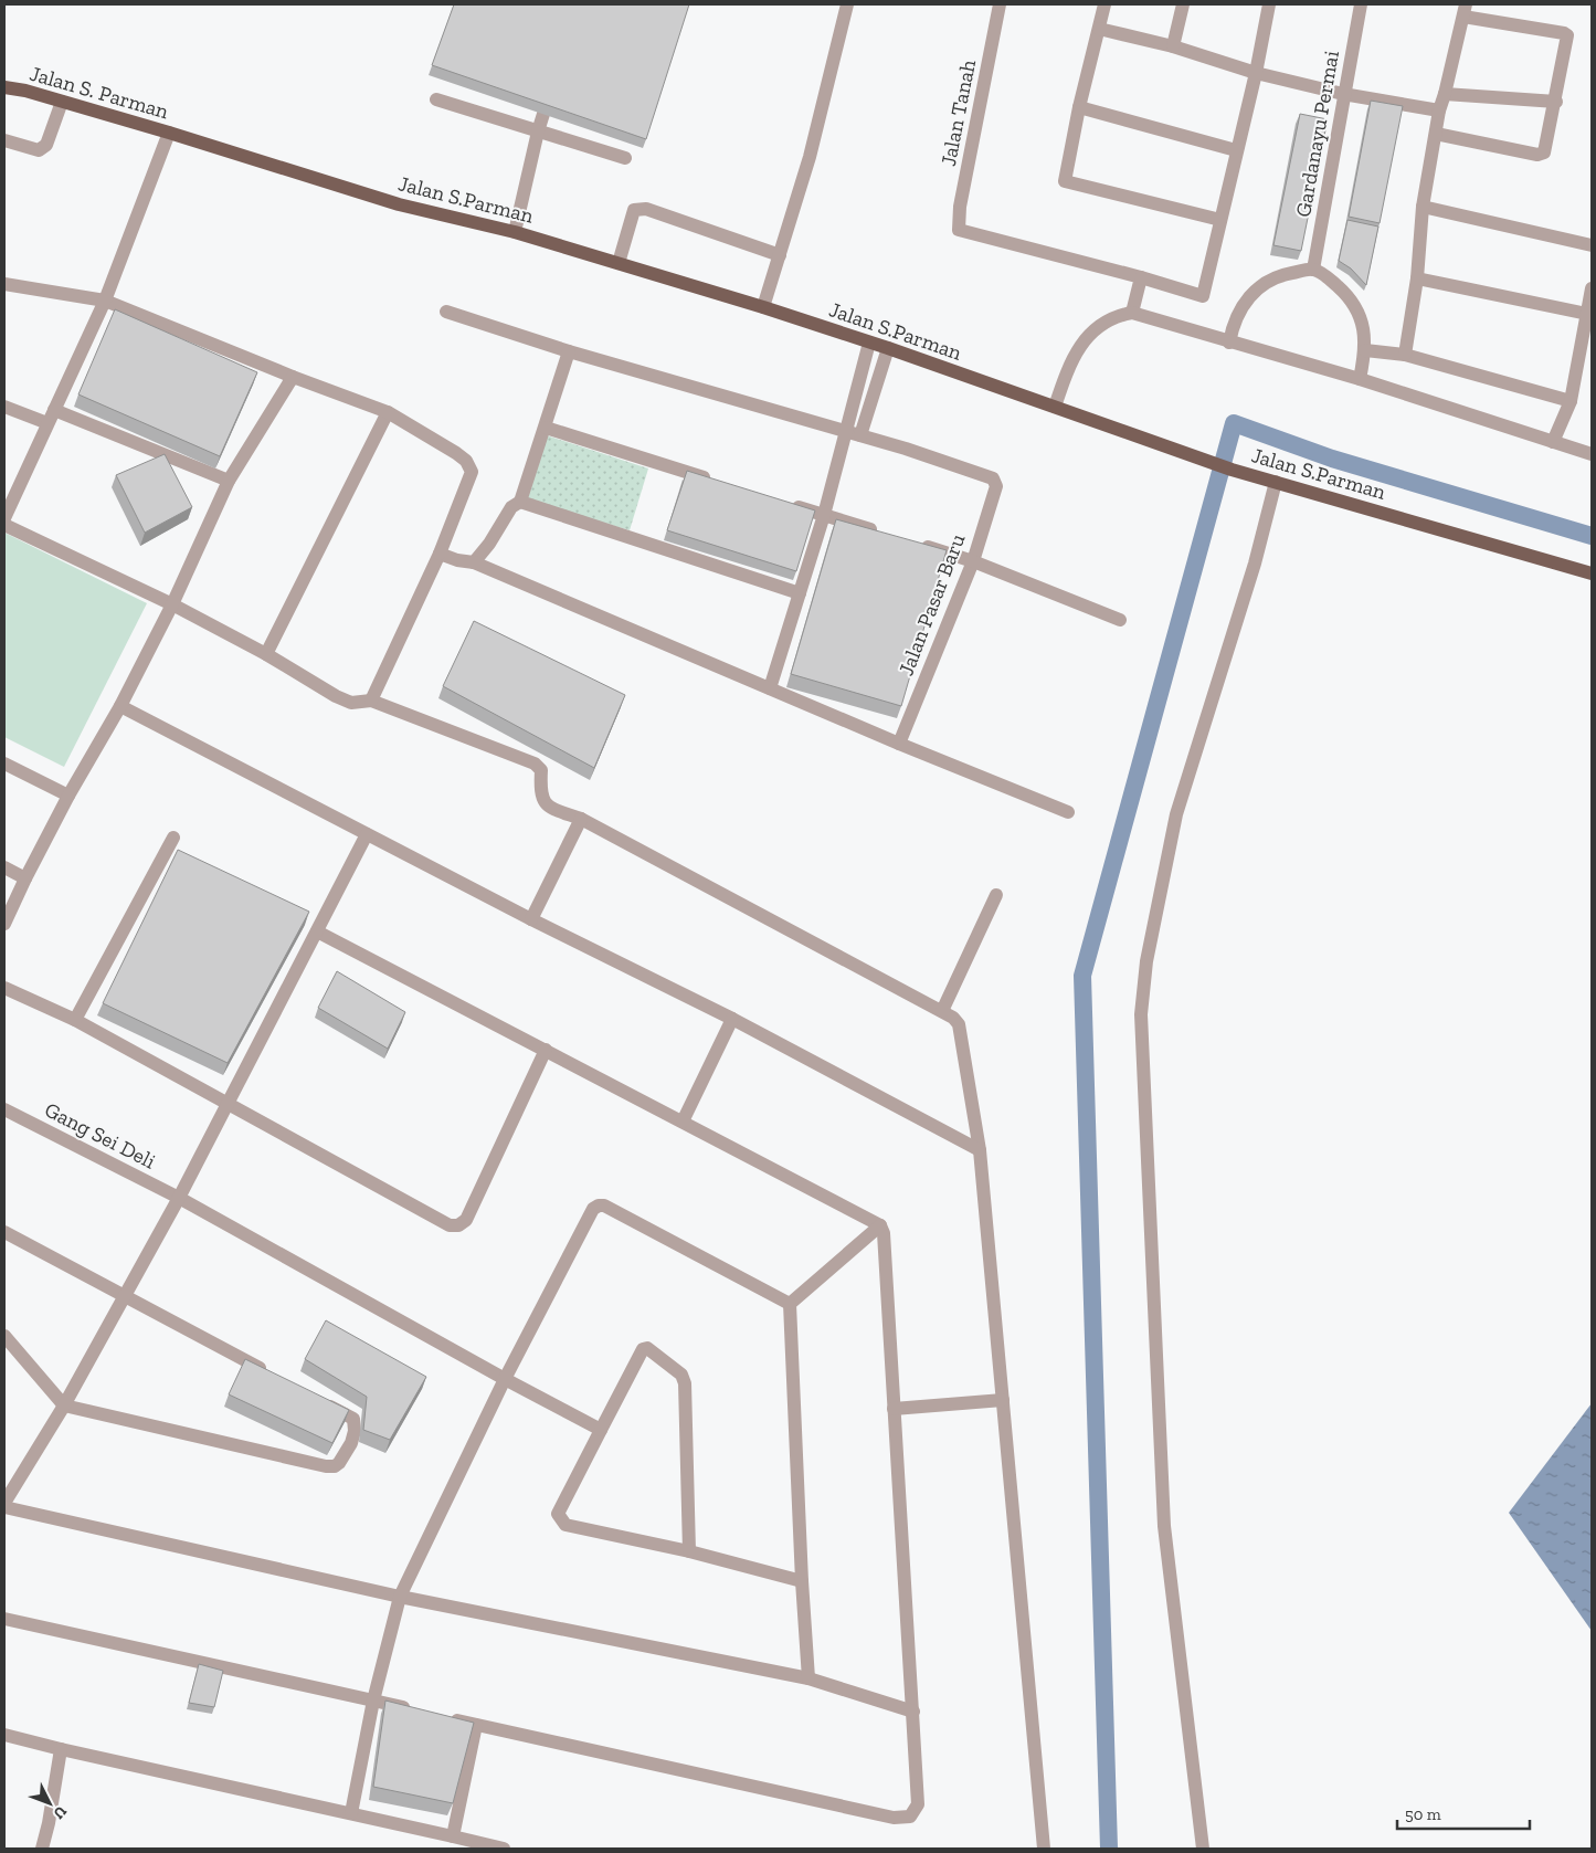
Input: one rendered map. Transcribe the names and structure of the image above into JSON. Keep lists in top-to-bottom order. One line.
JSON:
{"streets":{"main road":["Jalan S. Parman","Jalan S.Parman"],"street":["Jalan Tanah","Gardanayu Permai","Jalan Pasar Baru","Gang Sei Deli"]},"crossings":[["Jalan S. Parman","Jalan S.Parman"]],"scale_bar":"50 m","north":"bottom right"}
